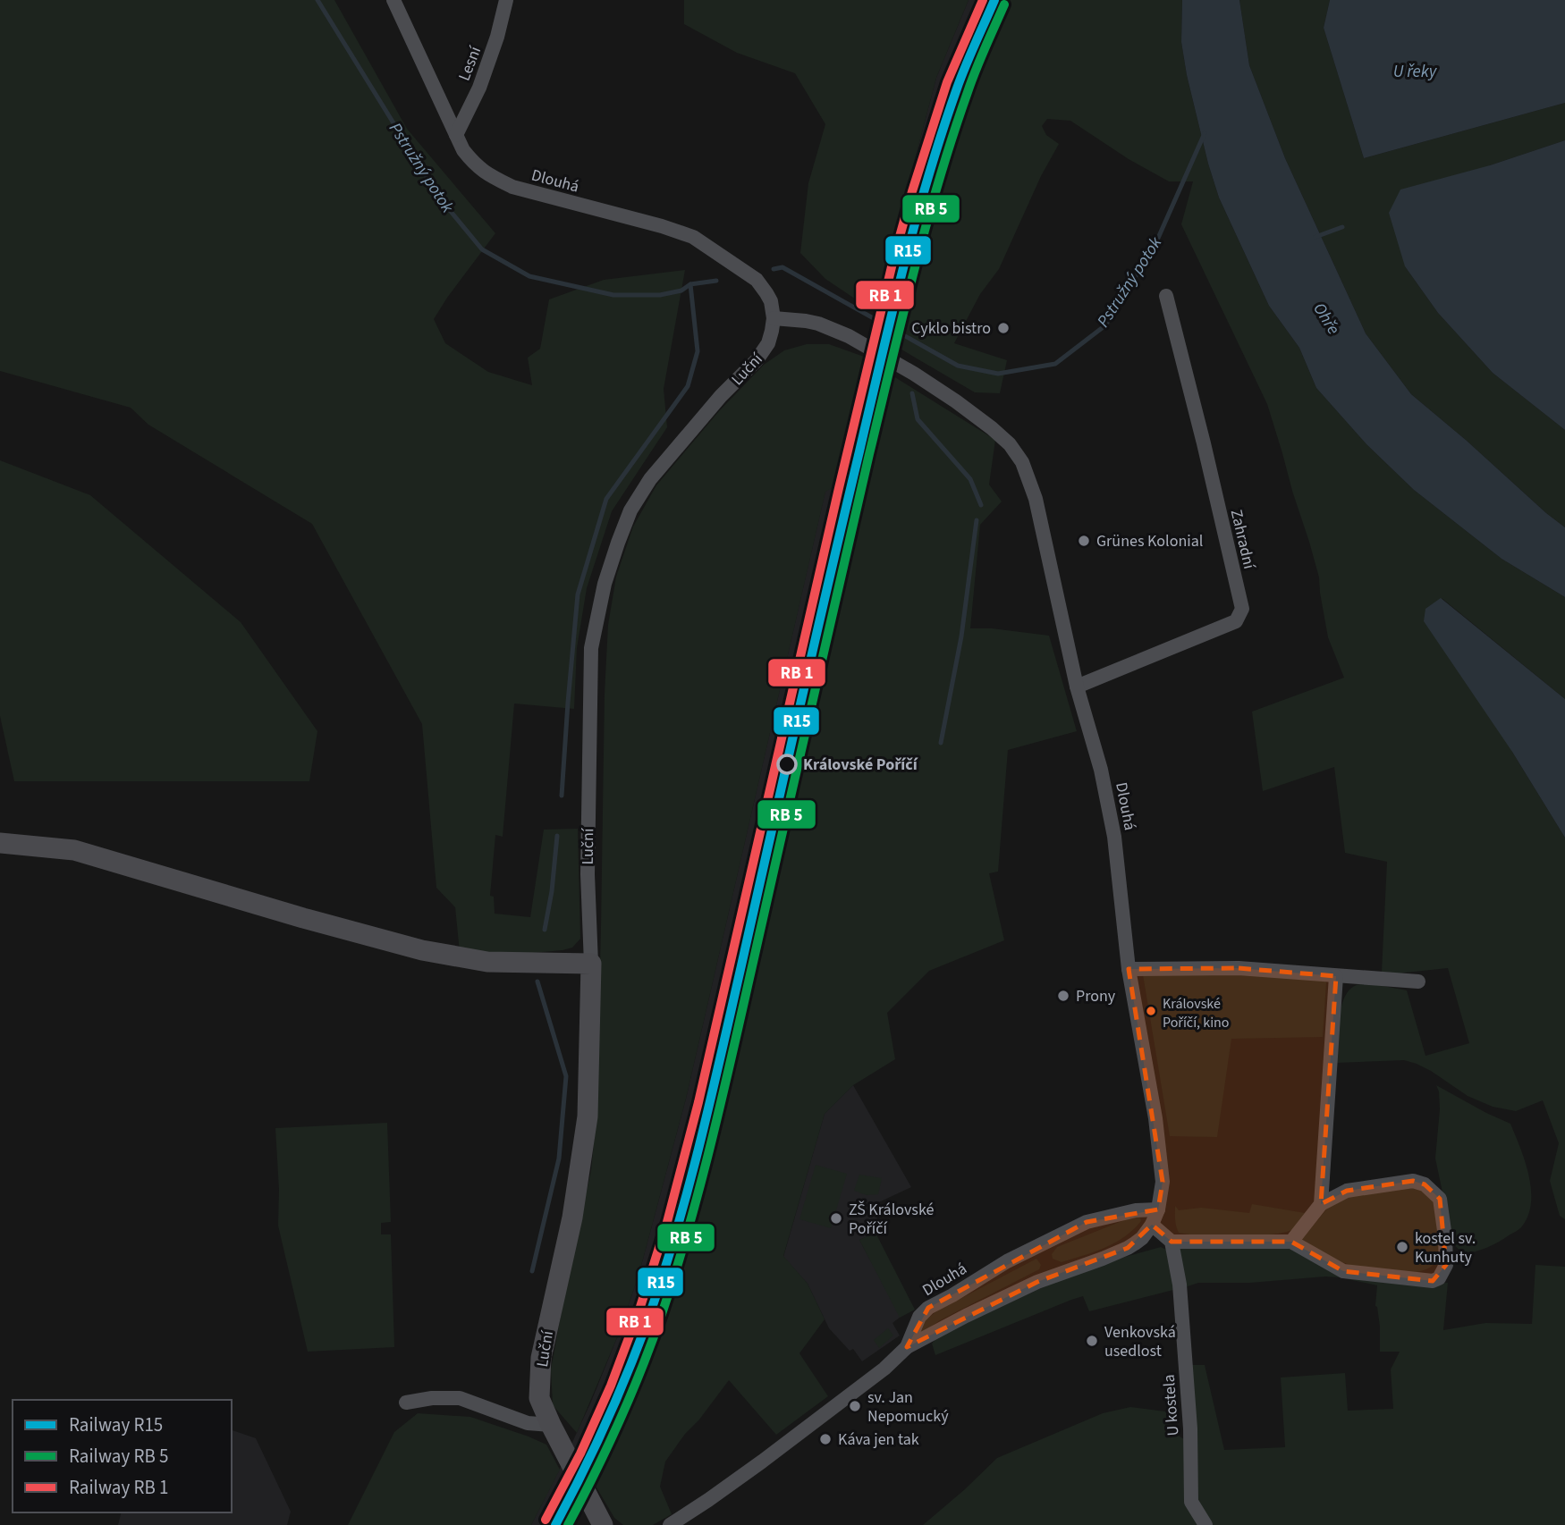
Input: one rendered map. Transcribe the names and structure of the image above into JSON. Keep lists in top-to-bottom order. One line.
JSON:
{"streets":{"street":["Lesní","Dlouhá","Luční","Zahradní","U kostela"]},"crossings":[["Lesní","Dlouhá"],["Dlouhá","Luční"],["Dlouhá","Zahradní"]],"water":["U řeky","Pstružný potok","Ohře"],"places":["Cyklo bistro","Grünes Kolonial","Královské Poříčí","Prony","Královské Poříčí, kino","ZŠ Královské Poříčí","kostel sv. Kunhuty","Venkovská usedlost","sv. Jan Nepomucký","Káva jen tak"],"lines":["rail line R15"],"legend":["Railway R15","Railway RB 5","Railway RB 1"]}
